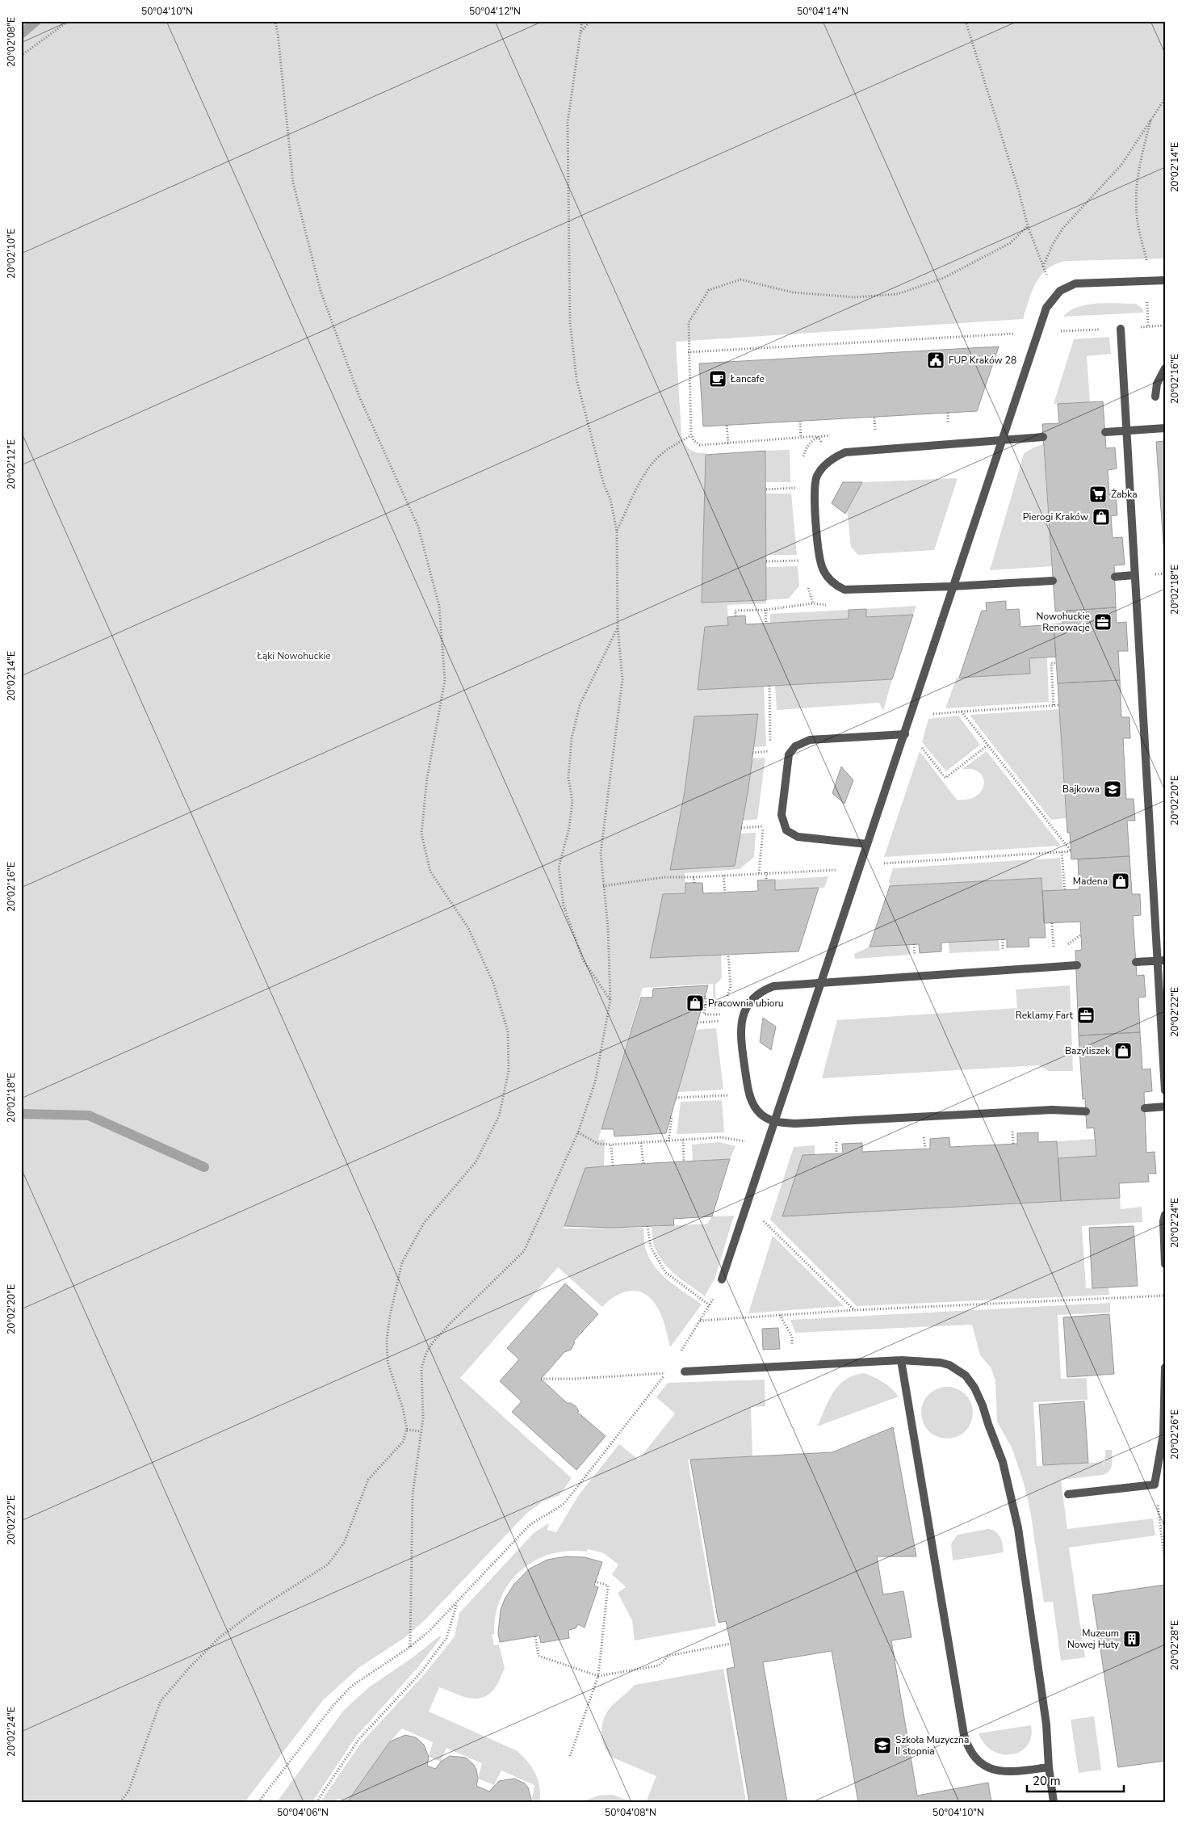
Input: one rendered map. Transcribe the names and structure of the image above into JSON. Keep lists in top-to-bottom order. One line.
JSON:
{"parks":["Łąki Nowohuckie"],"places":{"public building":["FUP Kraków 28"],"cafe":["Łancafe"],"supermarket":["Żabka"],"shop":["Pierogi Kraków","Madena","Pracownia ubioru","Bazyliszek"],"office":["Nowohuckie Renowacje","Reklamy Fart"],"school or university":["Bajkowa","Szkoła Muzyczna II stopnia"],"building":["Muzeum Nowej Huty"]},"scale_bar":"20 m","coordinates":["50°04'10\"N","50°04'12\"N","50°04'14\"N","20°02'08\"E","20°02'14\"E","20°02'10\"E","20°02'16\"E","20°02'12\"E","20°02'18\"E","20°02'20\"E","20°02'22\"E","20°02'24\"E","20°02'26\"E","20°02'28\"E","50°04'06\"N","50°04'08\"N"]}
